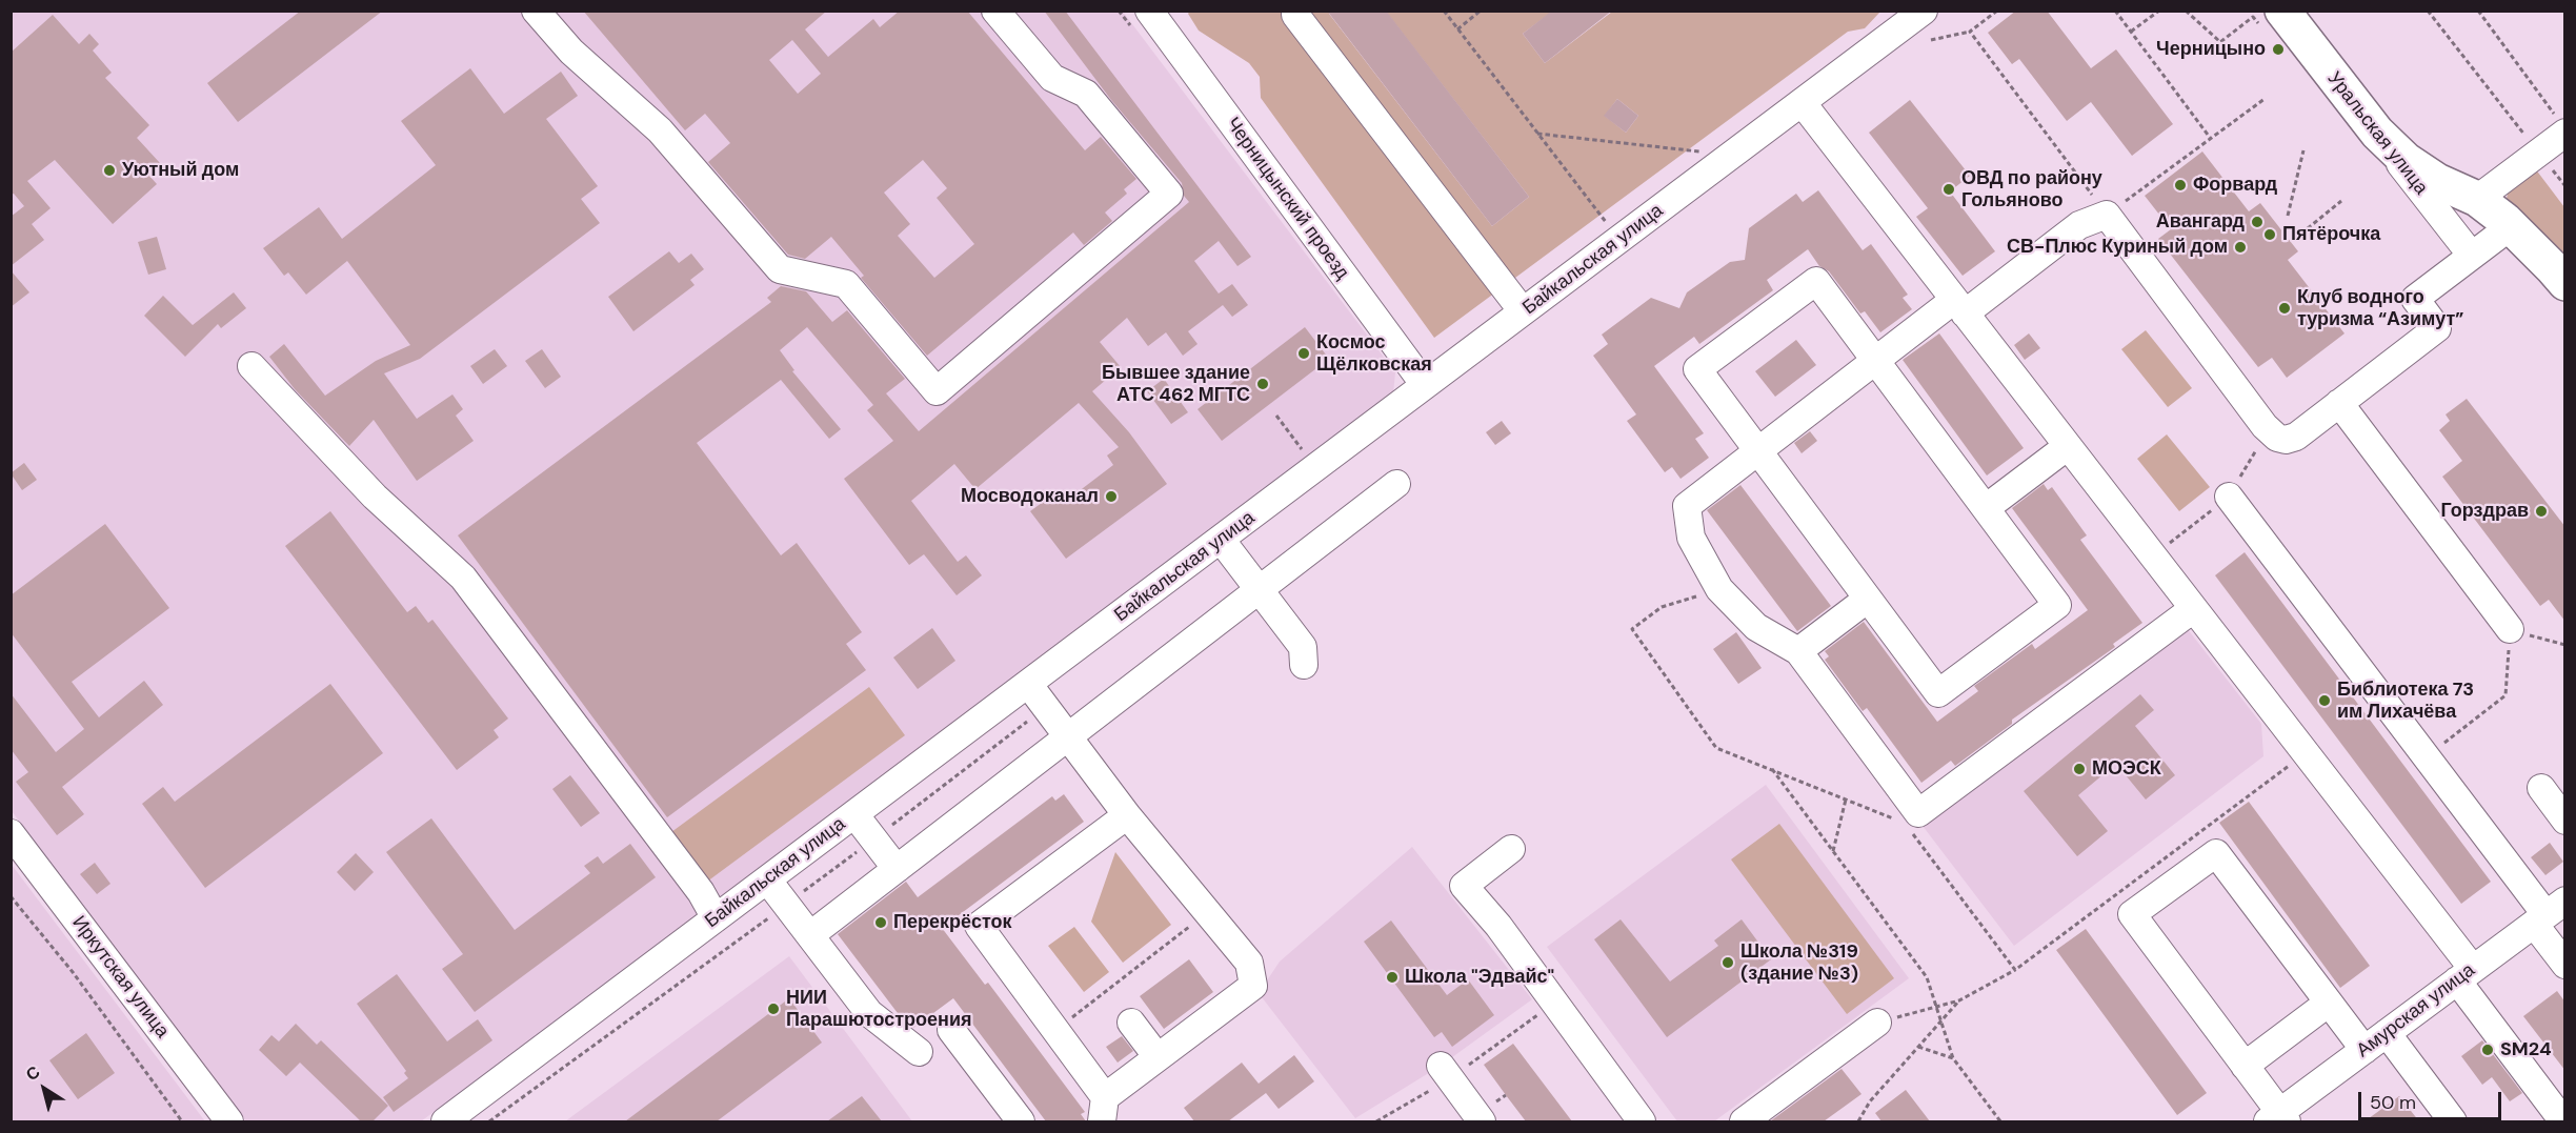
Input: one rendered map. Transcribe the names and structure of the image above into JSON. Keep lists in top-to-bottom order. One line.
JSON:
{"streets":{"main road":["Уральская улица"],"street":["Черницынский проезд","Байкальская улица","Иркутская улица","Амурская улица"]},"crossings":[["Черницынский проезд","Байкальская улица"]],"places":["Черницыно","Уютный дом","Форвард","ОВД по району Гольяново","Авангард","Пятёрочка","СВ-Плюс Куриный дом","Клуб водного туризма “Азимут”","Космос Щёлковская","Бывшее здание АТС 462 МГТС","Мосводоканал","Горздрав","Библиотека 73 им Лихачёва","МОЭСК","Перекрёсток","Школа №319 (здание №3)","Школа \"Эдвайс\"","НИИ Парашютостроения","SM24"],"scale_bar":"50 m","north":"top left"}
